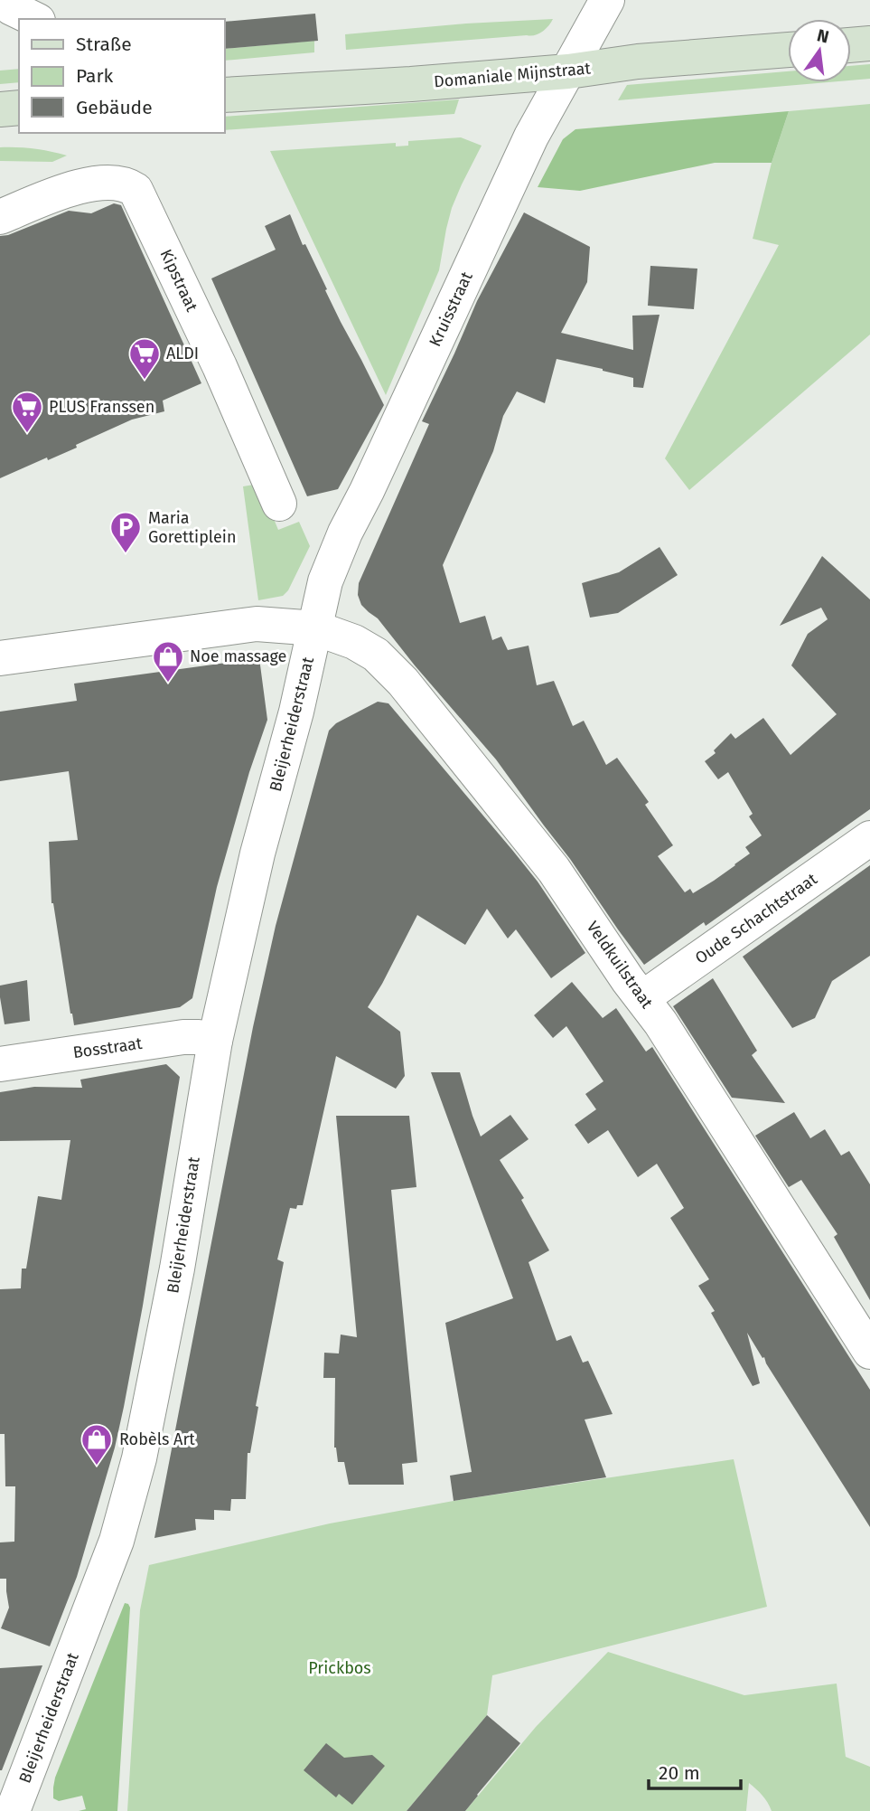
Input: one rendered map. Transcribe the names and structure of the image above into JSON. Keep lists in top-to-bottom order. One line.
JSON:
{"streets":{"main road":["Domaniale Mijnstraat"],"street":["Kipstraat","Kruisstraat","Bleijerheiderstraat","Oude Schachtstraat","Veldkuilstraat","Bosstraat"]},"crossings":[["Domaniale Mijnstraat","Kruisstraat"],["Kruisstraat","Bleijerheiderstraat"],["Kruisstraat","Veldkuilstraat"],["Bleijerheiderstraat","Veldkuilstraat"],["Bleijerheiderstraat","Bosstraat"],["Oude Schachtstraat","Veldkuilstraat"]],"parks":["Prickbos"],"places":{"supermarket":["ALDI","PLUS Franssen"],"parking":["Maria Gorettiplein"],"shop":["Noe massage","Robèls Art"]},"legend":["Straße","Park","Gebäude"],"scale_bar":"20 m","north":"top"}
